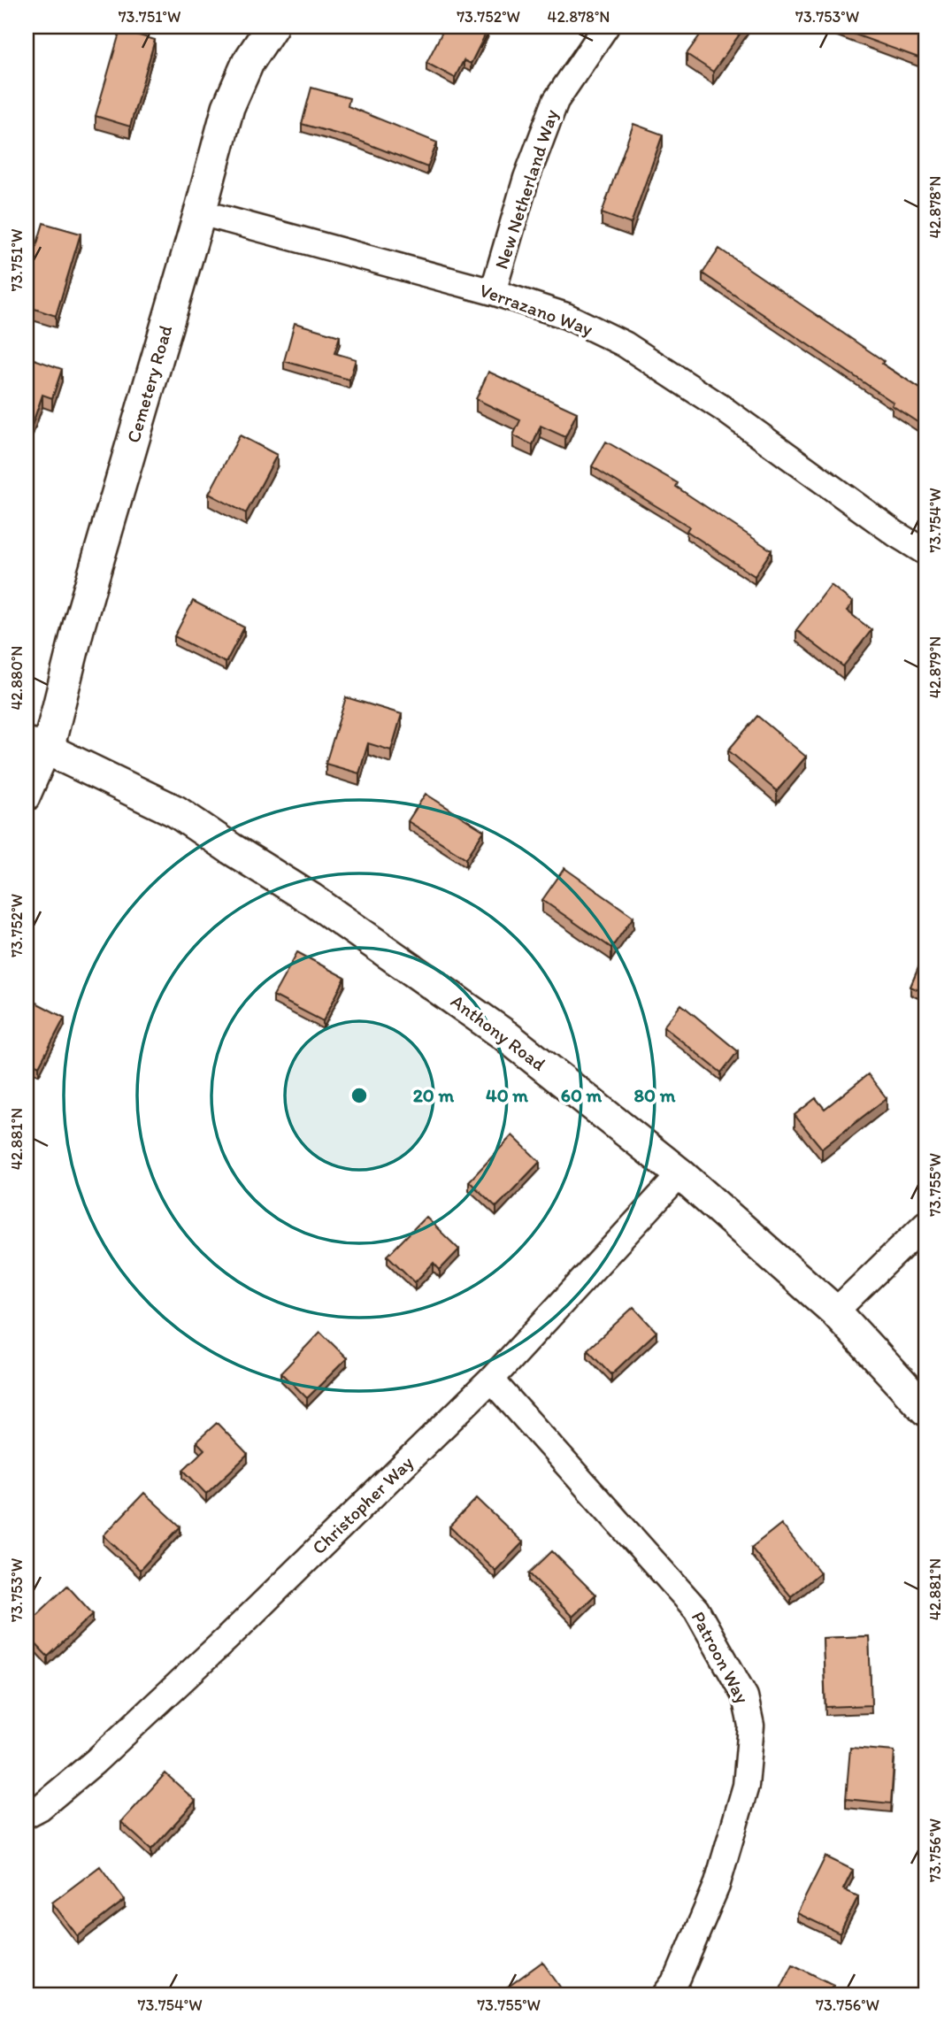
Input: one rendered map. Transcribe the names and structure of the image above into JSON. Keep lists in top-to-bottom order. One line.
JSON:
{"streets":{"street":["New Netherland Way","Verrazano Way","Cemetery Road","Anthony Road","Christopher Way","Patroon Way"]},"crossings":[["New Netherland Way","Verrazano Way"],["Verrazano Way","Cemetery Road"],["Cemetery Road","Anthony Road"],["Anthony Road","Christopher Way"],["Christopher Way","Patroon Way"]],"coordinates":["73.751°W","73.752°W","42.878°N","73.753°W","73.754°W","42.879°N","42.880°N","42.881°N","73.755°W","73.756°W"],"rings":["20 m","40 m","60 m","80 m"]}
